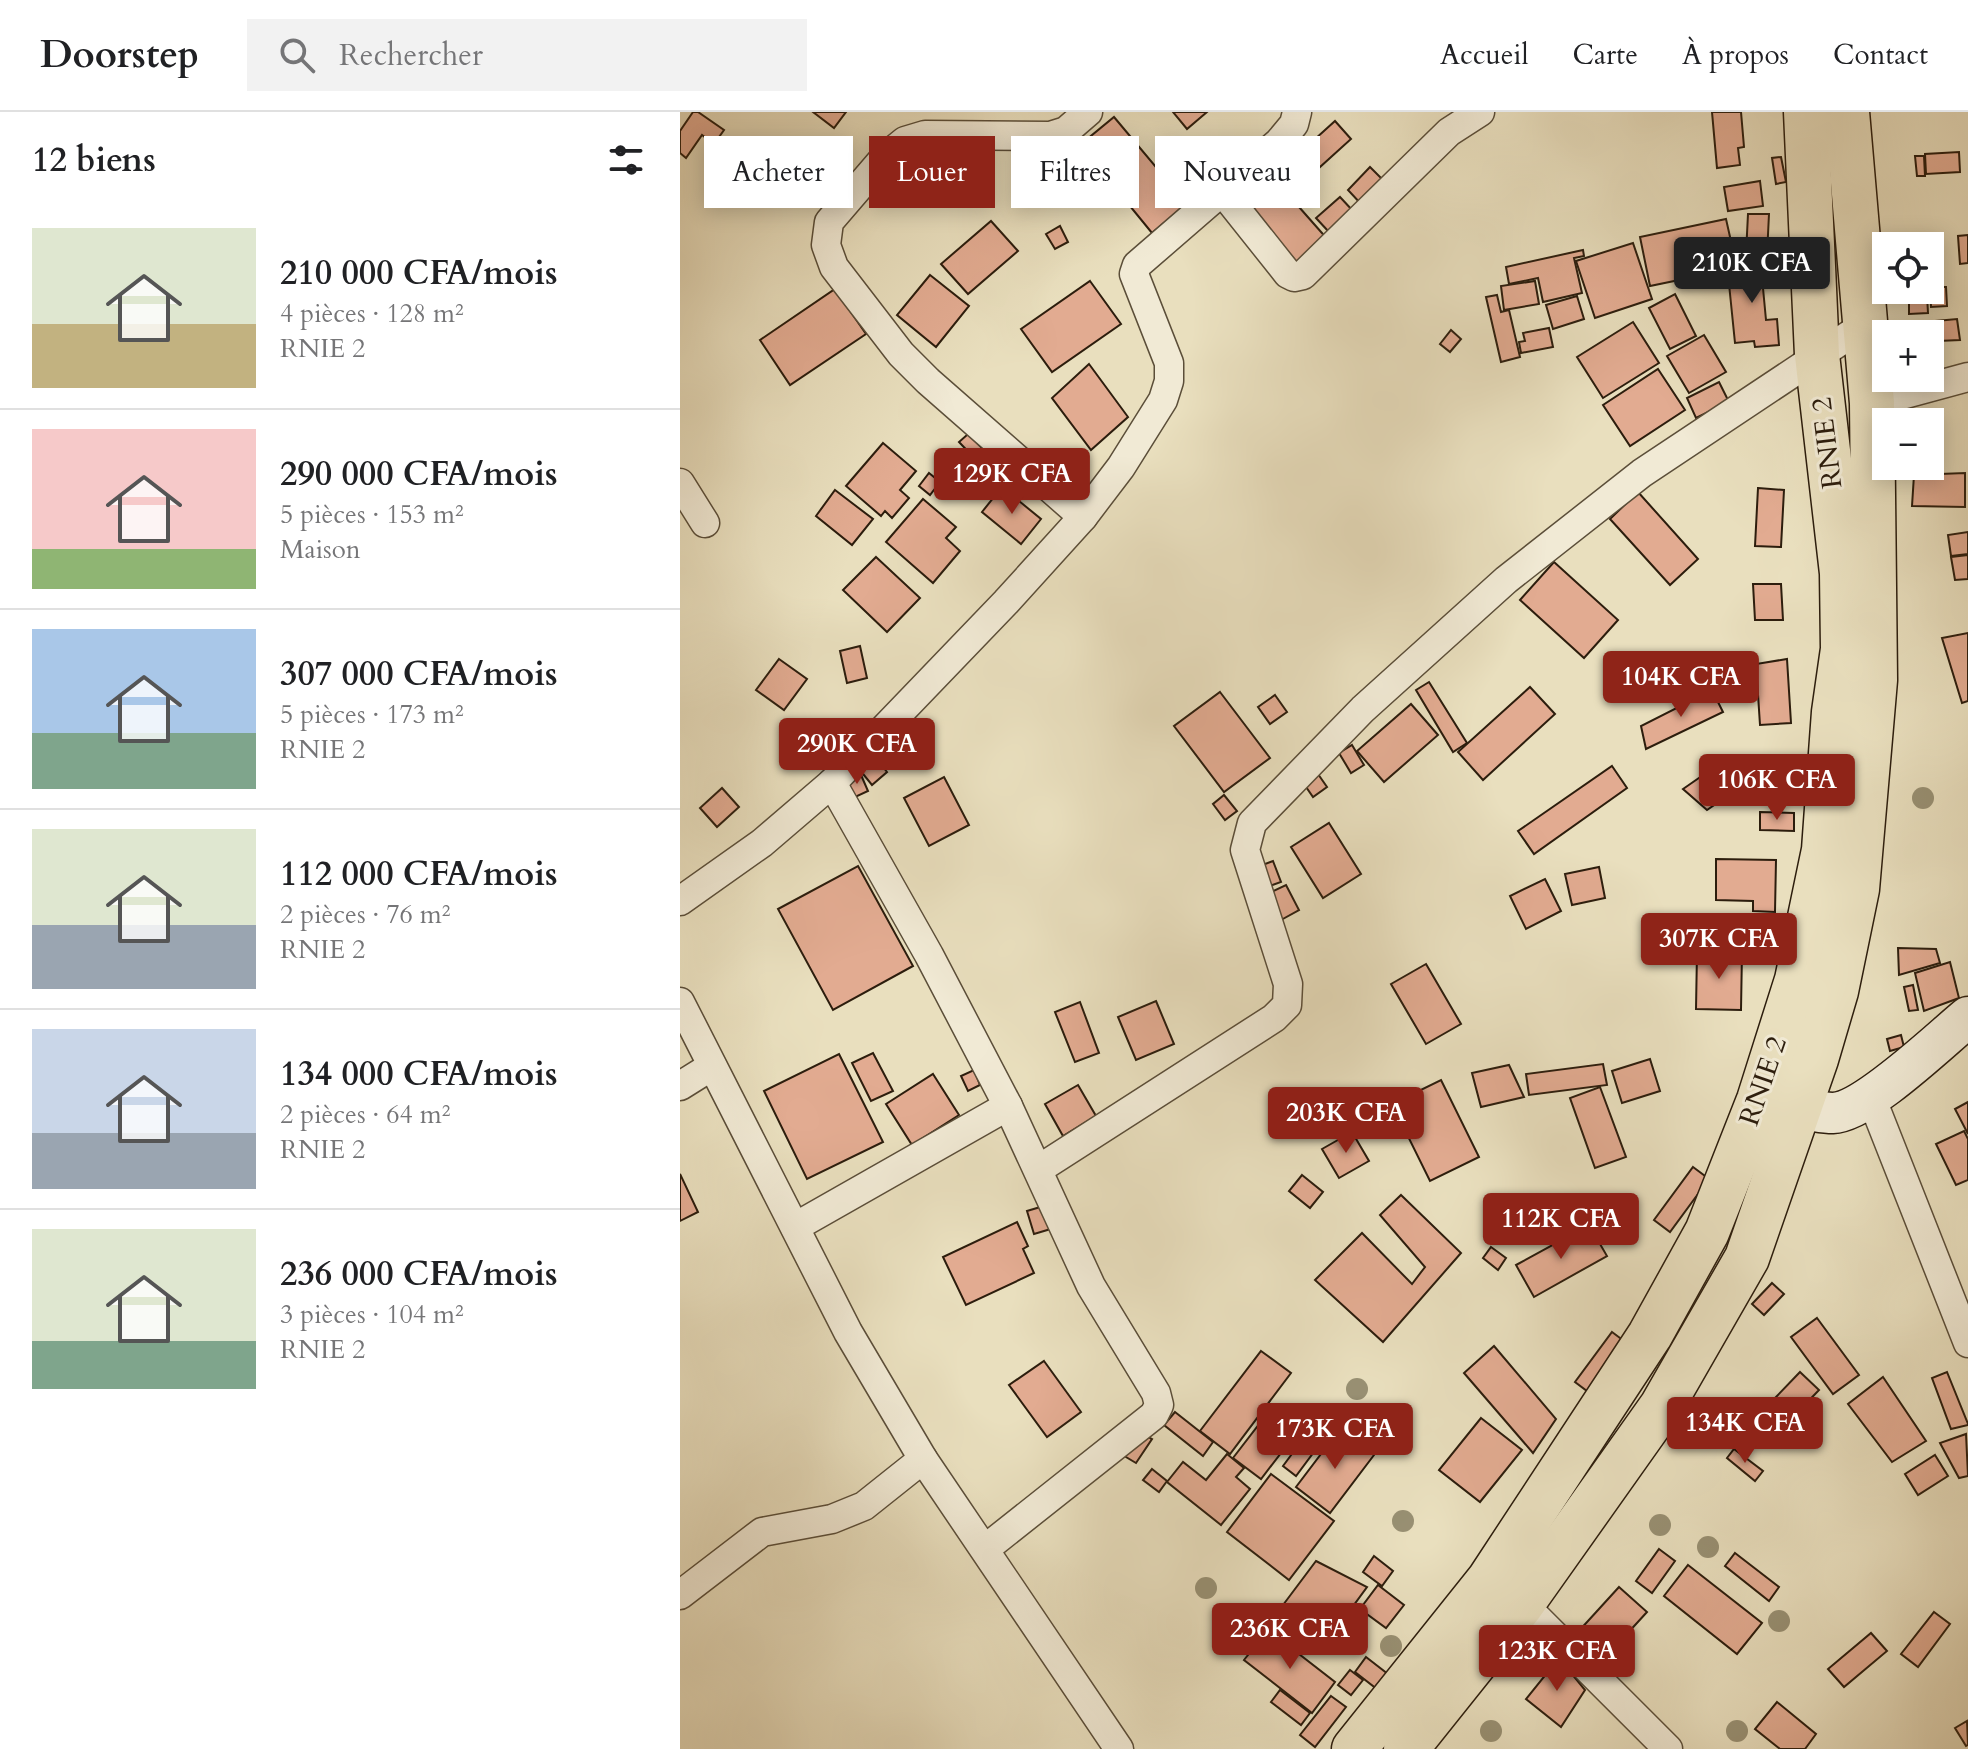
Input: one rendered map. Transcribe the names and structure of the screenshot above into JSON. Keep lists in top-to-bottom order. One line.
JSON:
{"streets":{"highway":["RNIE 2"]},"page":{"header":"Doorstep","search":"Rechercher","nav":["Accueil","Carte","À propos","Contact"],"heading":"12 biens","chip":["Acheter","Louer","Filtres","Nouveau"],"list":[{"name":"210 000 CFA/mois","note":"4 pièces · 128 m² · RNIE 2"},{"name":"290 000 CFA/mois","note":"5 pièces · 153 m² · Maison"},{"name":"307 000 CFA/mois","note":"5 pièces · 173 m² · RNIE 2"},{"name":"112 000 CFA/mois","note":"2 pièces · 76 m² · RNIE 2"},{"name":"134 000 CFA/mois","note":"2 pièces · 64 m² · RNIE 2"},{"name":"236 000 CFA/mois","note":"3 pièces · 104 m² · RNIE 2"}],"map_buttons":["+","−"],"price":["210K CFA","129K CFA","104K CFA","290K CFA","106K CFA","307K CFA","203K CFA","112K CFA","134K CFA","173K CFA","236K CFA","123K CFA"]}}
